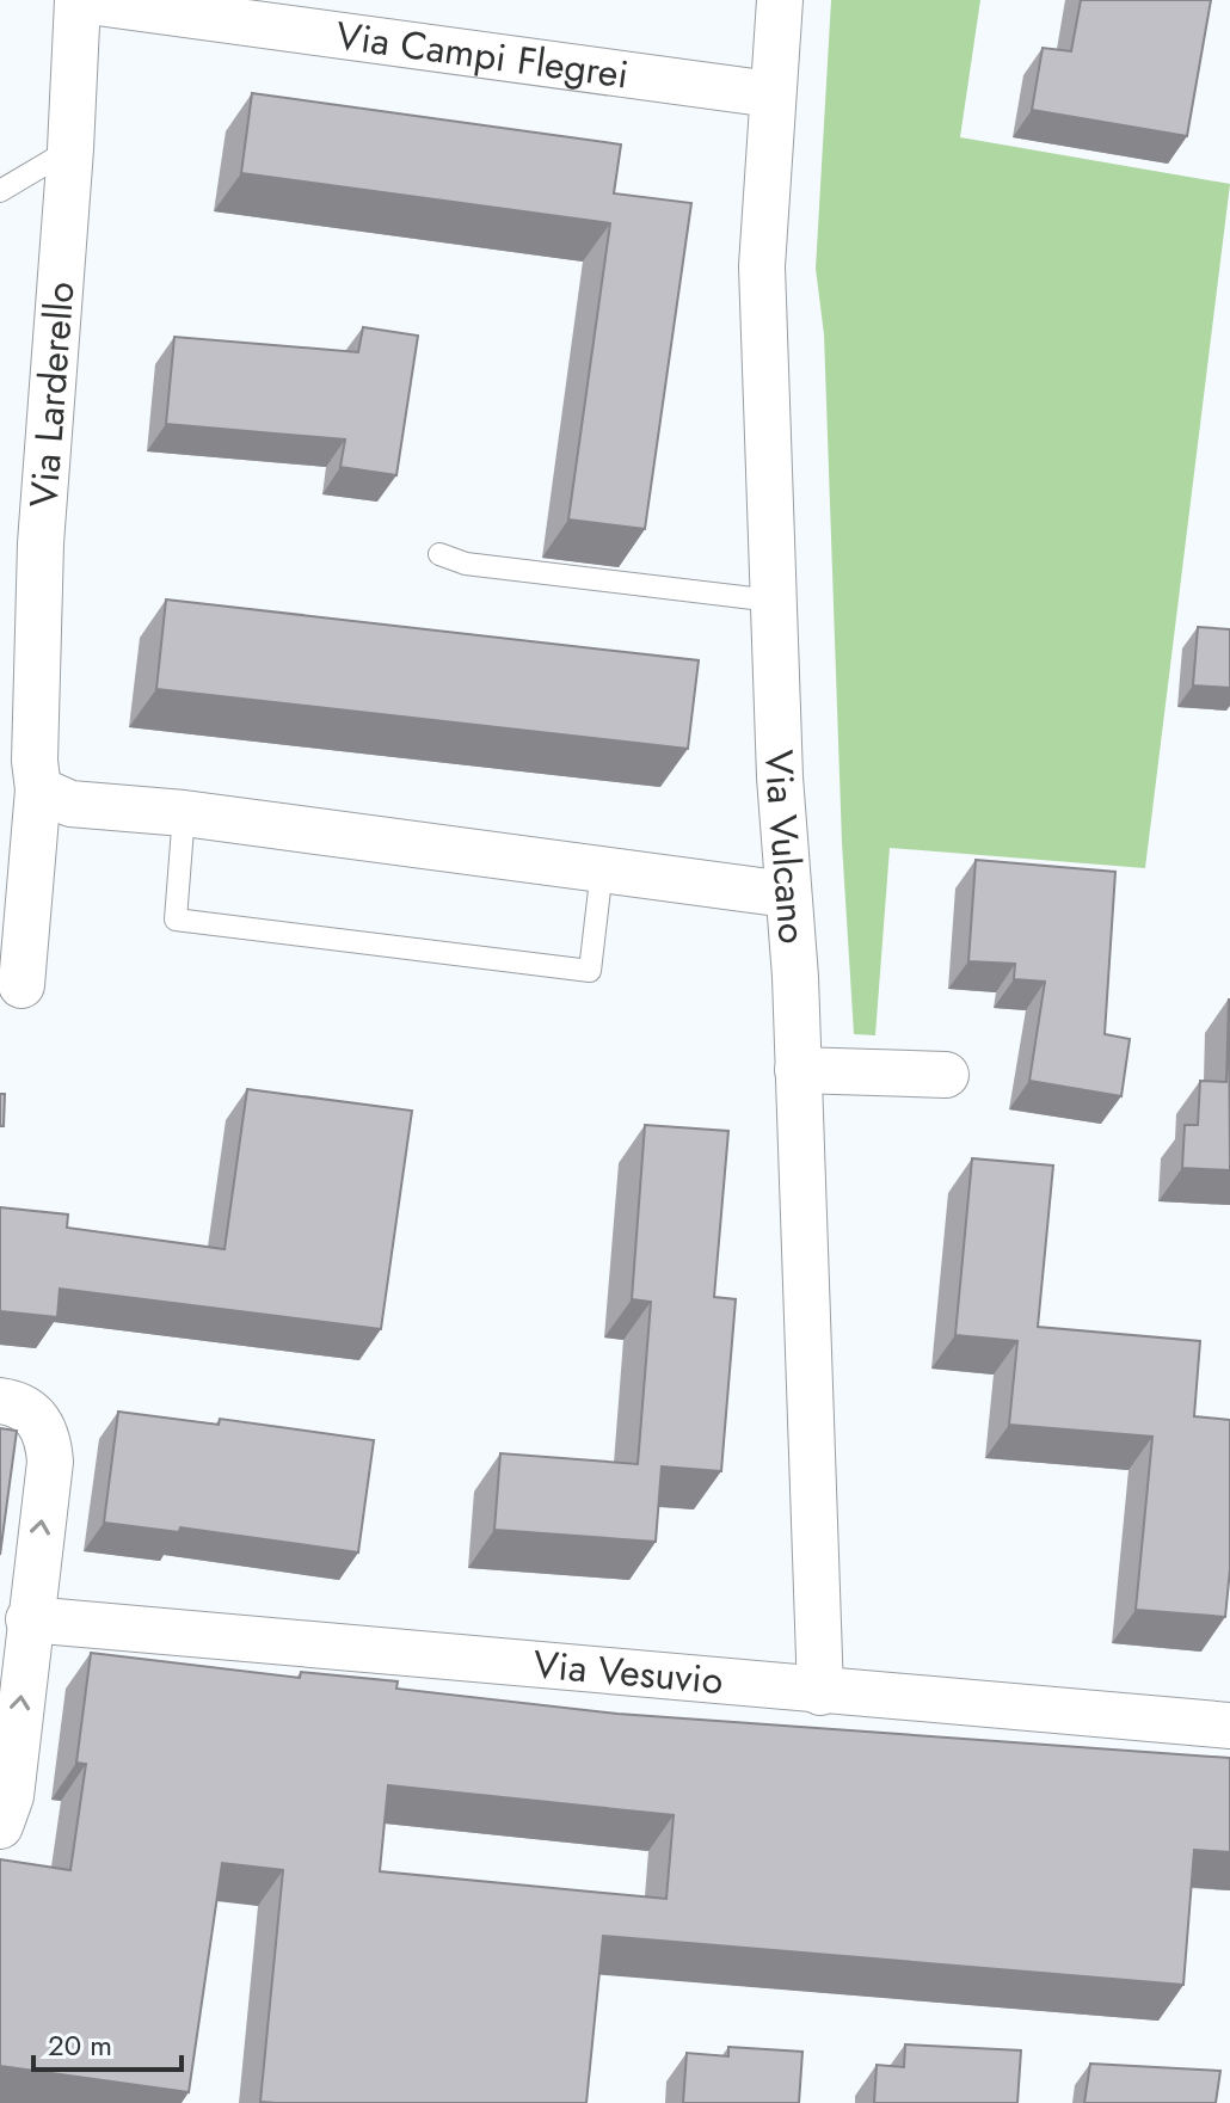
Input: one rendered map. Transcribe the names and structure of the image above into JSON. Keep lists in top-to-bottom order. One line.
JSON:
{"streets":{"street":["Via Campi Flegrei","Via Larderello","Via Vulcano","Via Vesuvio"]},"crossings":[["Via Campi Flegrei","Via Larderello"],["Via Campi Flegrei","Via Vulcano"],["Via Vulcano","Via Vesuvio"]],"scale_bar":"20 m"}
